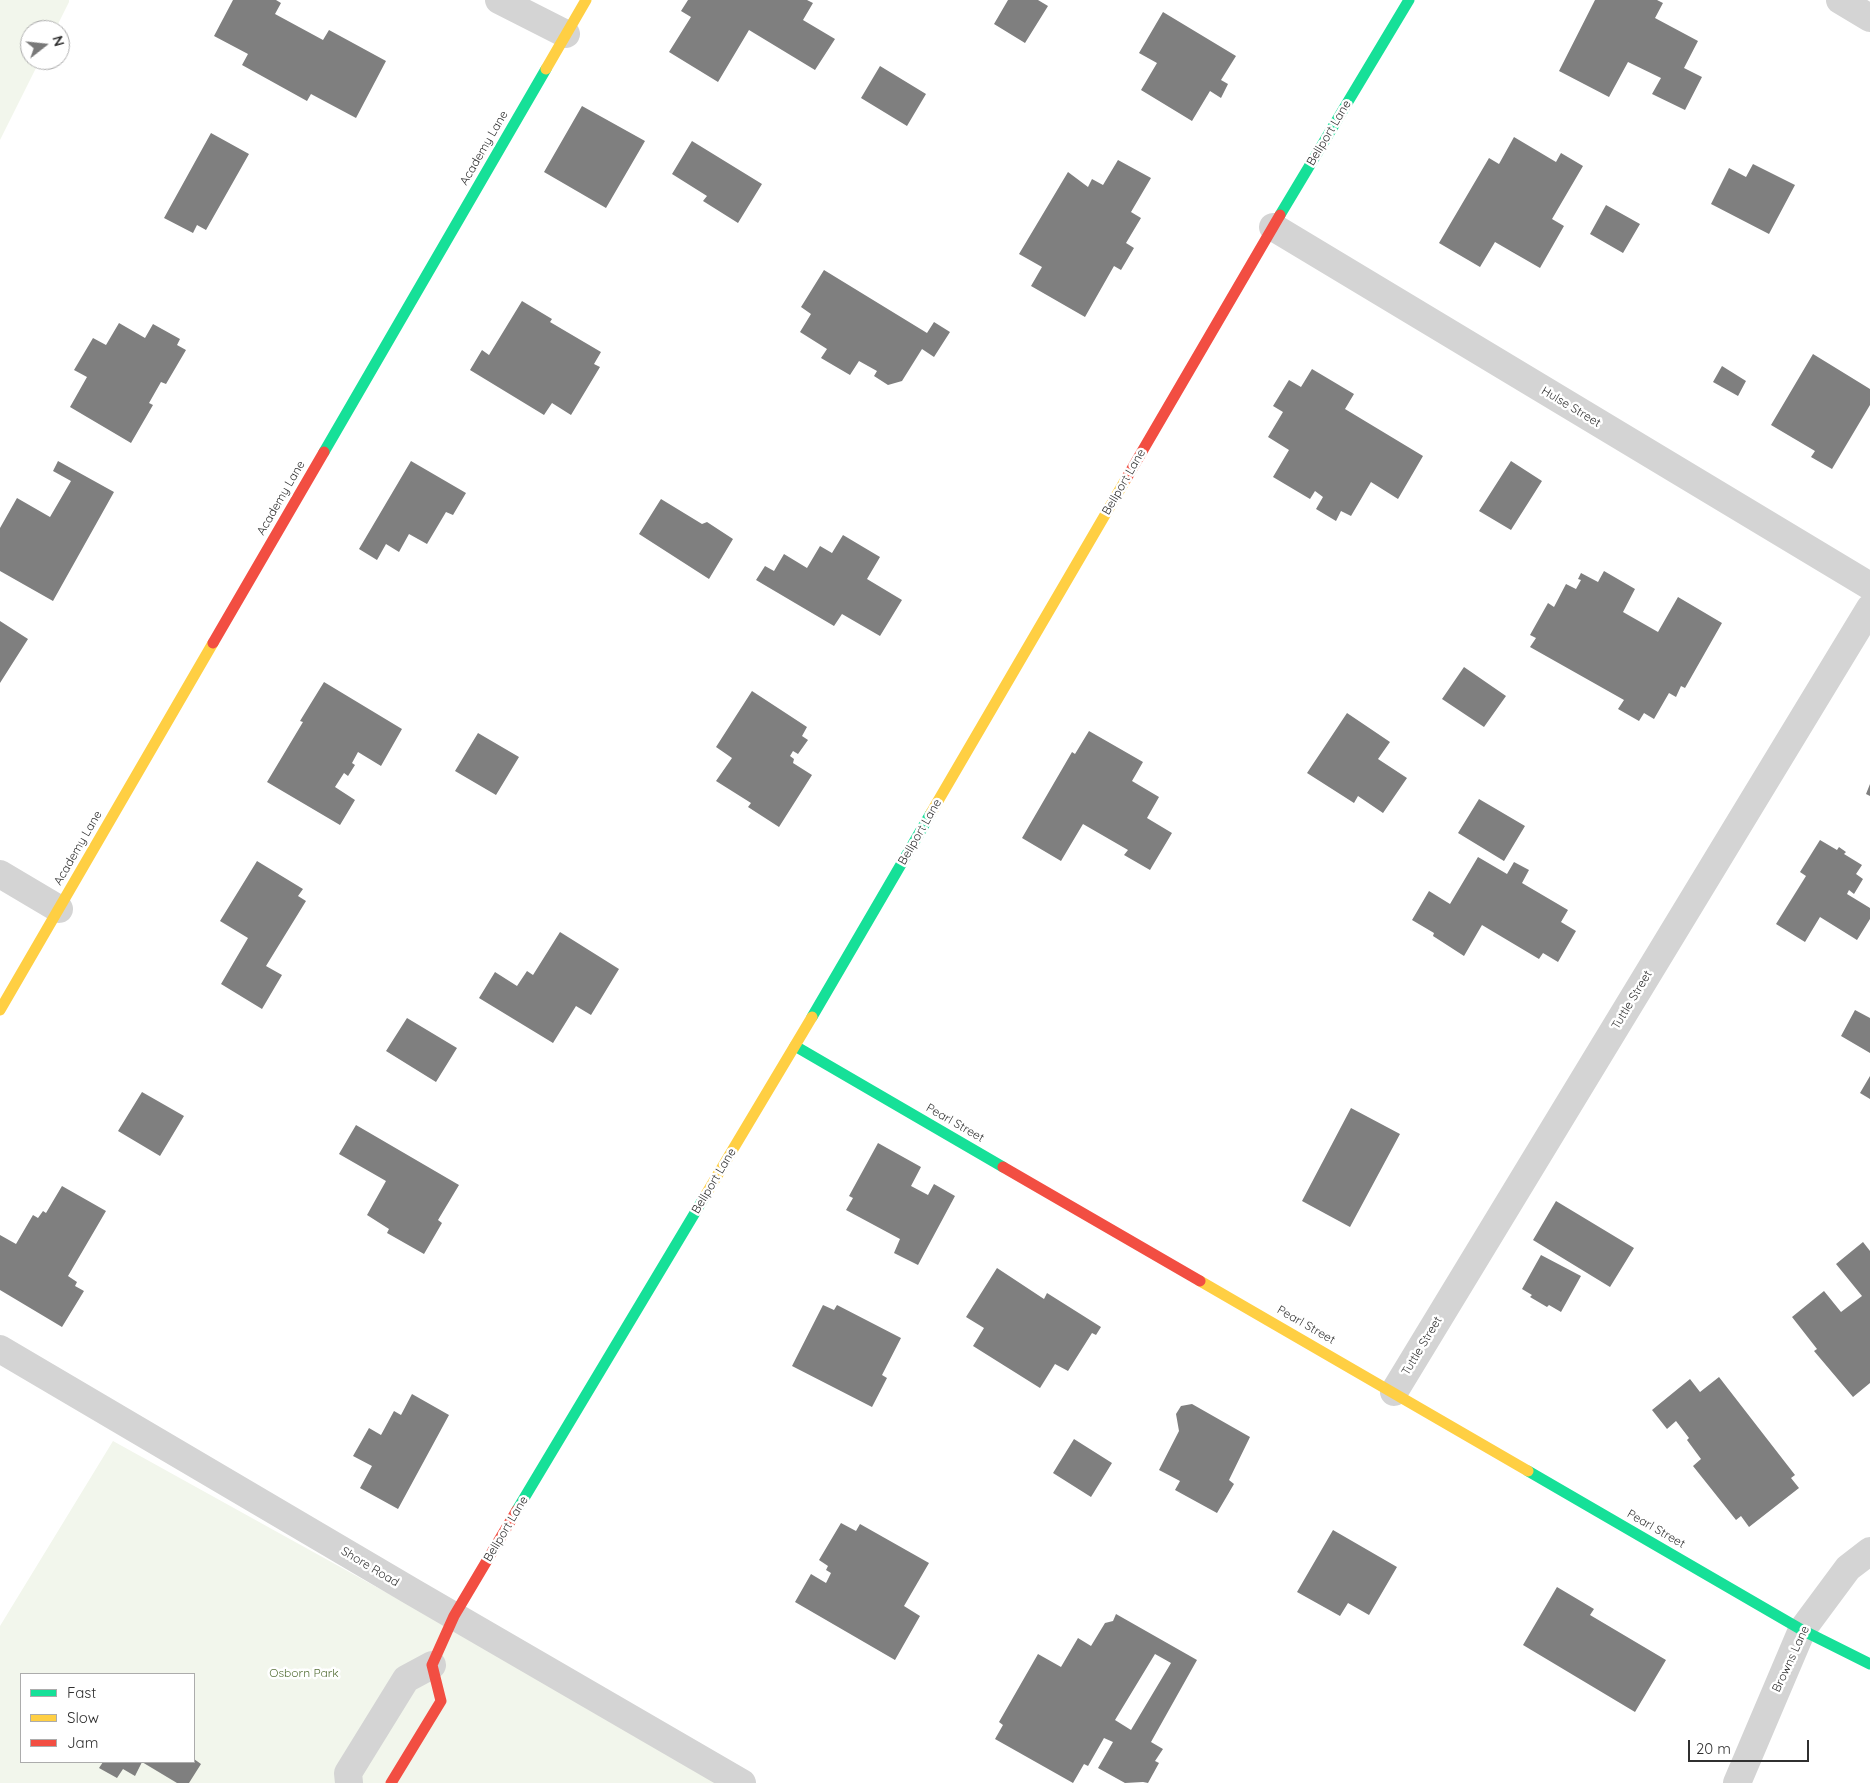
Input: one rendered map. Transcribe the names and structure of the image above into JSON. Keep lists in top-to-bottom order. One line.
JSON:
{"streets":{"street":["Bellport Lane","Academy Lane","Hulse Street","Tuttle Street","Pearl Street","Shore Road","Browns Lane"]},"crossings":[["Bellport Lane","Hulse Street"],["Bellport Lane","Pearl Street"],["Bellport Lane","Shore Road"],["Tuttle Street","Pearl Street"],["Pearl Street","Browns Lane"]],"parks":["Osborn Park"],"legend":["Fast","Slow","Jam"],"scale_bar":"20 m","north":"right"}
